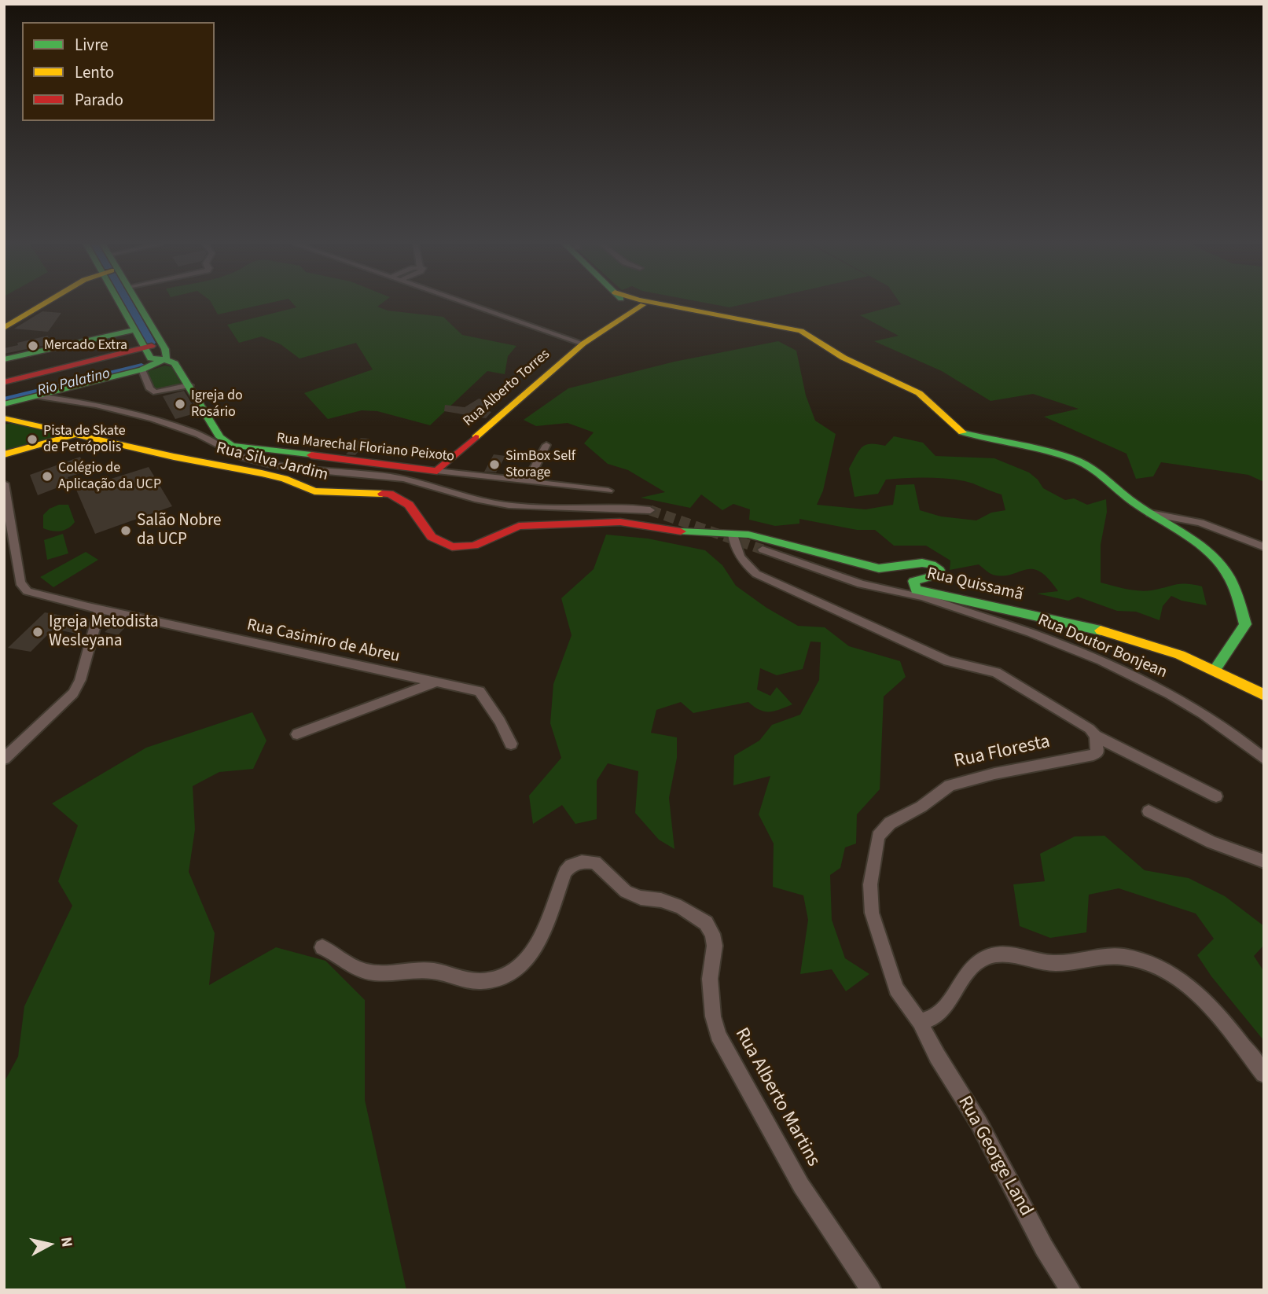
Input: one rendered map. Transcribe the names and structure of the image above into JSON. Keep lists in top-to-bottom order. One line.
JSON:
{"streets":{"street":["Rua Alberto Torres","Rua Marechal Floriano Peixoto","Rua Silva Jardim","Rua Quissamã","Rua Casimiro de Abreu","Rua Doutor Bonjean","Rua Floresta","Rua Alberto Martins","Rua George Land"]},"crossings":[["Rua Alberto Torres","Rua Marechal Floriano Peixoto"],["Rua Silva Jardim","Rua Quissamã"],["Rua Silva Jardim","Rua Floresta"],["Rua Quissamã","Rua Doutor Bonjean"],["Rua Quissamã","Rua Floresta"],["Rua Floresta","Rua George Land"]],"water":["Rio Palatino"],"places":["Mercado Extra","Igreja do Rosário","Pista de Skate de Petrópolis","SimBox Self Storage","Colégio de Aplicação da UCP","Salão Nobre da UCP","Igreja Metodista Wesleyana"],"legend":["Livre","Lento","Parado"],"north":"right"}
